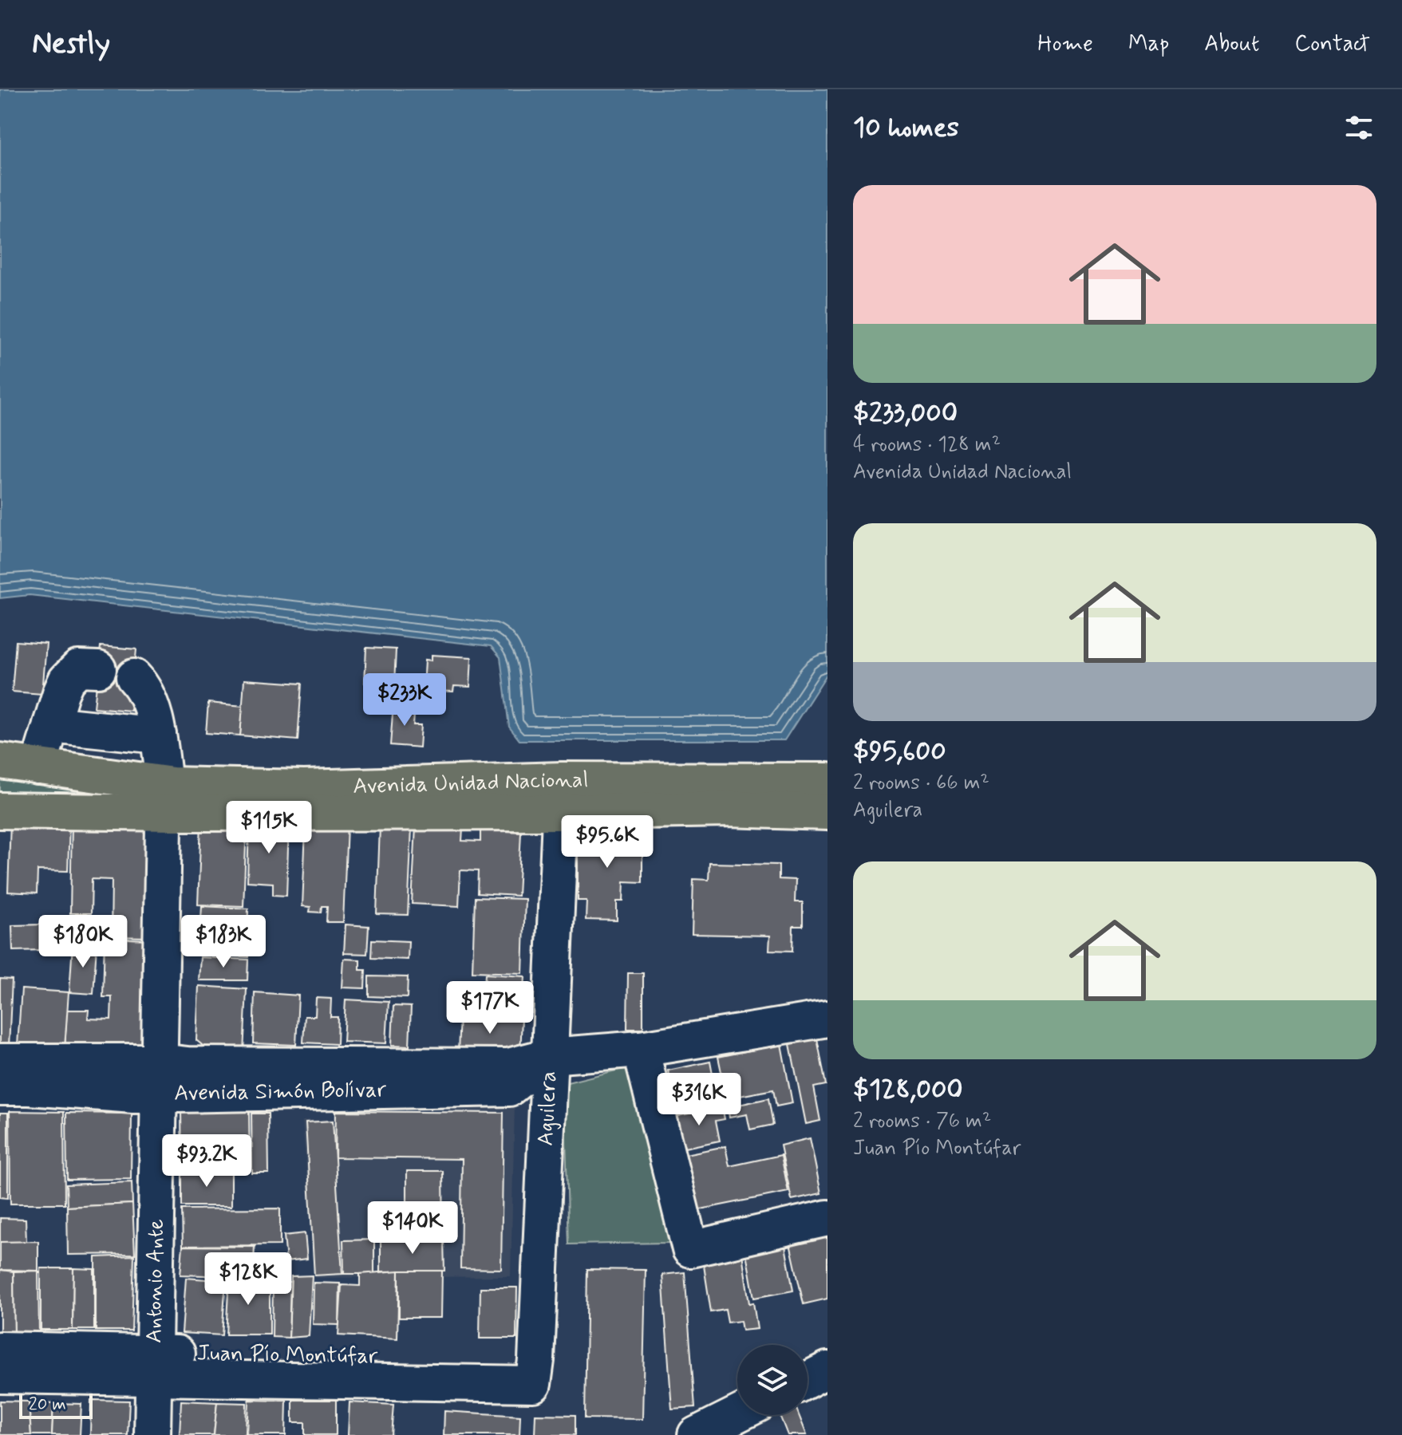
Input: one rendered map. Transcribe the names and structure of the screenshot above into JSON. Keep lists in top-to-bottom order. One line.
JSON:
{"streets":{"main road":["Avenida Unidad Nacional"],"street":["Avenida Simón Bolívar","Aguilera","Antonio Ante","Juan Pío Montúfar"]},"crossings":[["Avenida Unidad Nacional","Aguilera"],["Avenida Simón Bolívar","Aguilera"],["Avenida Simón Bolívar","Antonio Ante"],["Aguilera","Juan Pío Montúfar"],["Antonio Ante","Juan Pío Montúfar"]],"scale_bar":"20 m","page":{"header":"Nestly","nav":["Home","Map","About","Contact"],"heading":"10 homes","list":[{"name":"$233,000","note":"4 rooms · 128 m² · Avenida Unidad Nacional"},{"name":"$95,600","note":"2 rooms · 66 m² · Aguilera"},{"name":"$128,000","note":"2 rooms · 76 m² · Juan Pío Montúfar"}],"price":["$233K","$115K","$95.6K","$180K","$183K","$177K","$316K","$93.2K","$140K","$128K"],"scale":"20 m"}}
